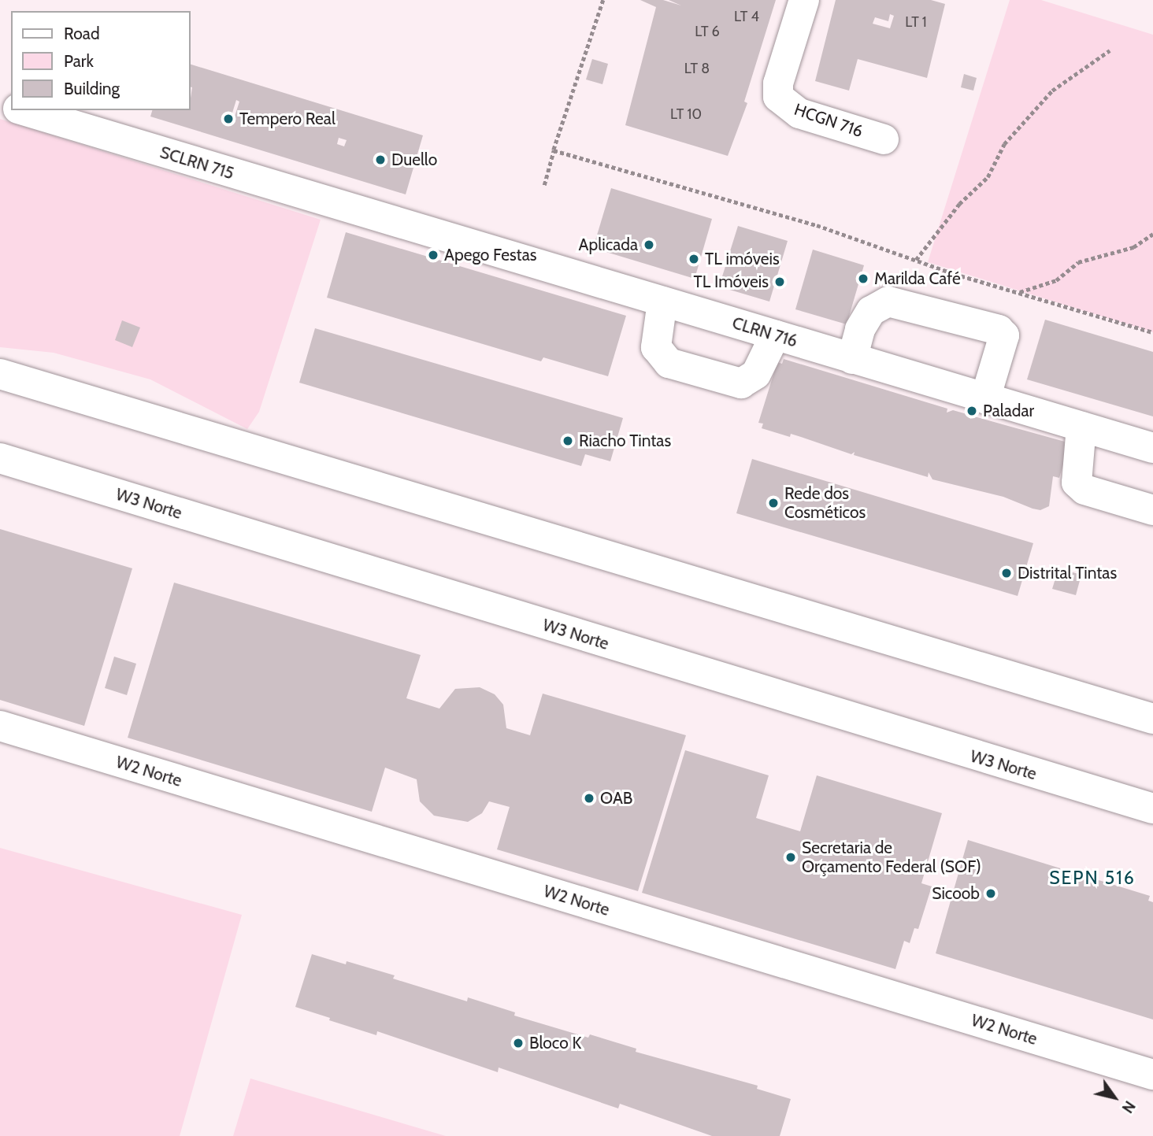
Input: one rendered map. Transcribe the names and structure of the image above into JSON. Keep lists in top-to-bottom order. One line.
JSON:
{"streets":{"street":["HCGN 716","SCLRN 715","CLRN 716","W3 Norte","W2 Norte"]},"crossings":[["SCLRN 715","CLRN 716"]],"districts":["SEPN 516"],"places":["Tempero Real","Duello","Aplicada","Apego Festas","TL imóveis","Marilda Café","TL Imóveis","Paladar","Riacho Tintas","Rede dos Cosméticos","Distrital Tintas","OAB","Secretaria de Orçamento Federal (SOF)","Sicoob","Bloco K"],"house_numbers":["LT 4","LT 1","LT 6","LT 8","LT 10"],"legend":["Road","Park","Building"],"north":"bottom right"}
